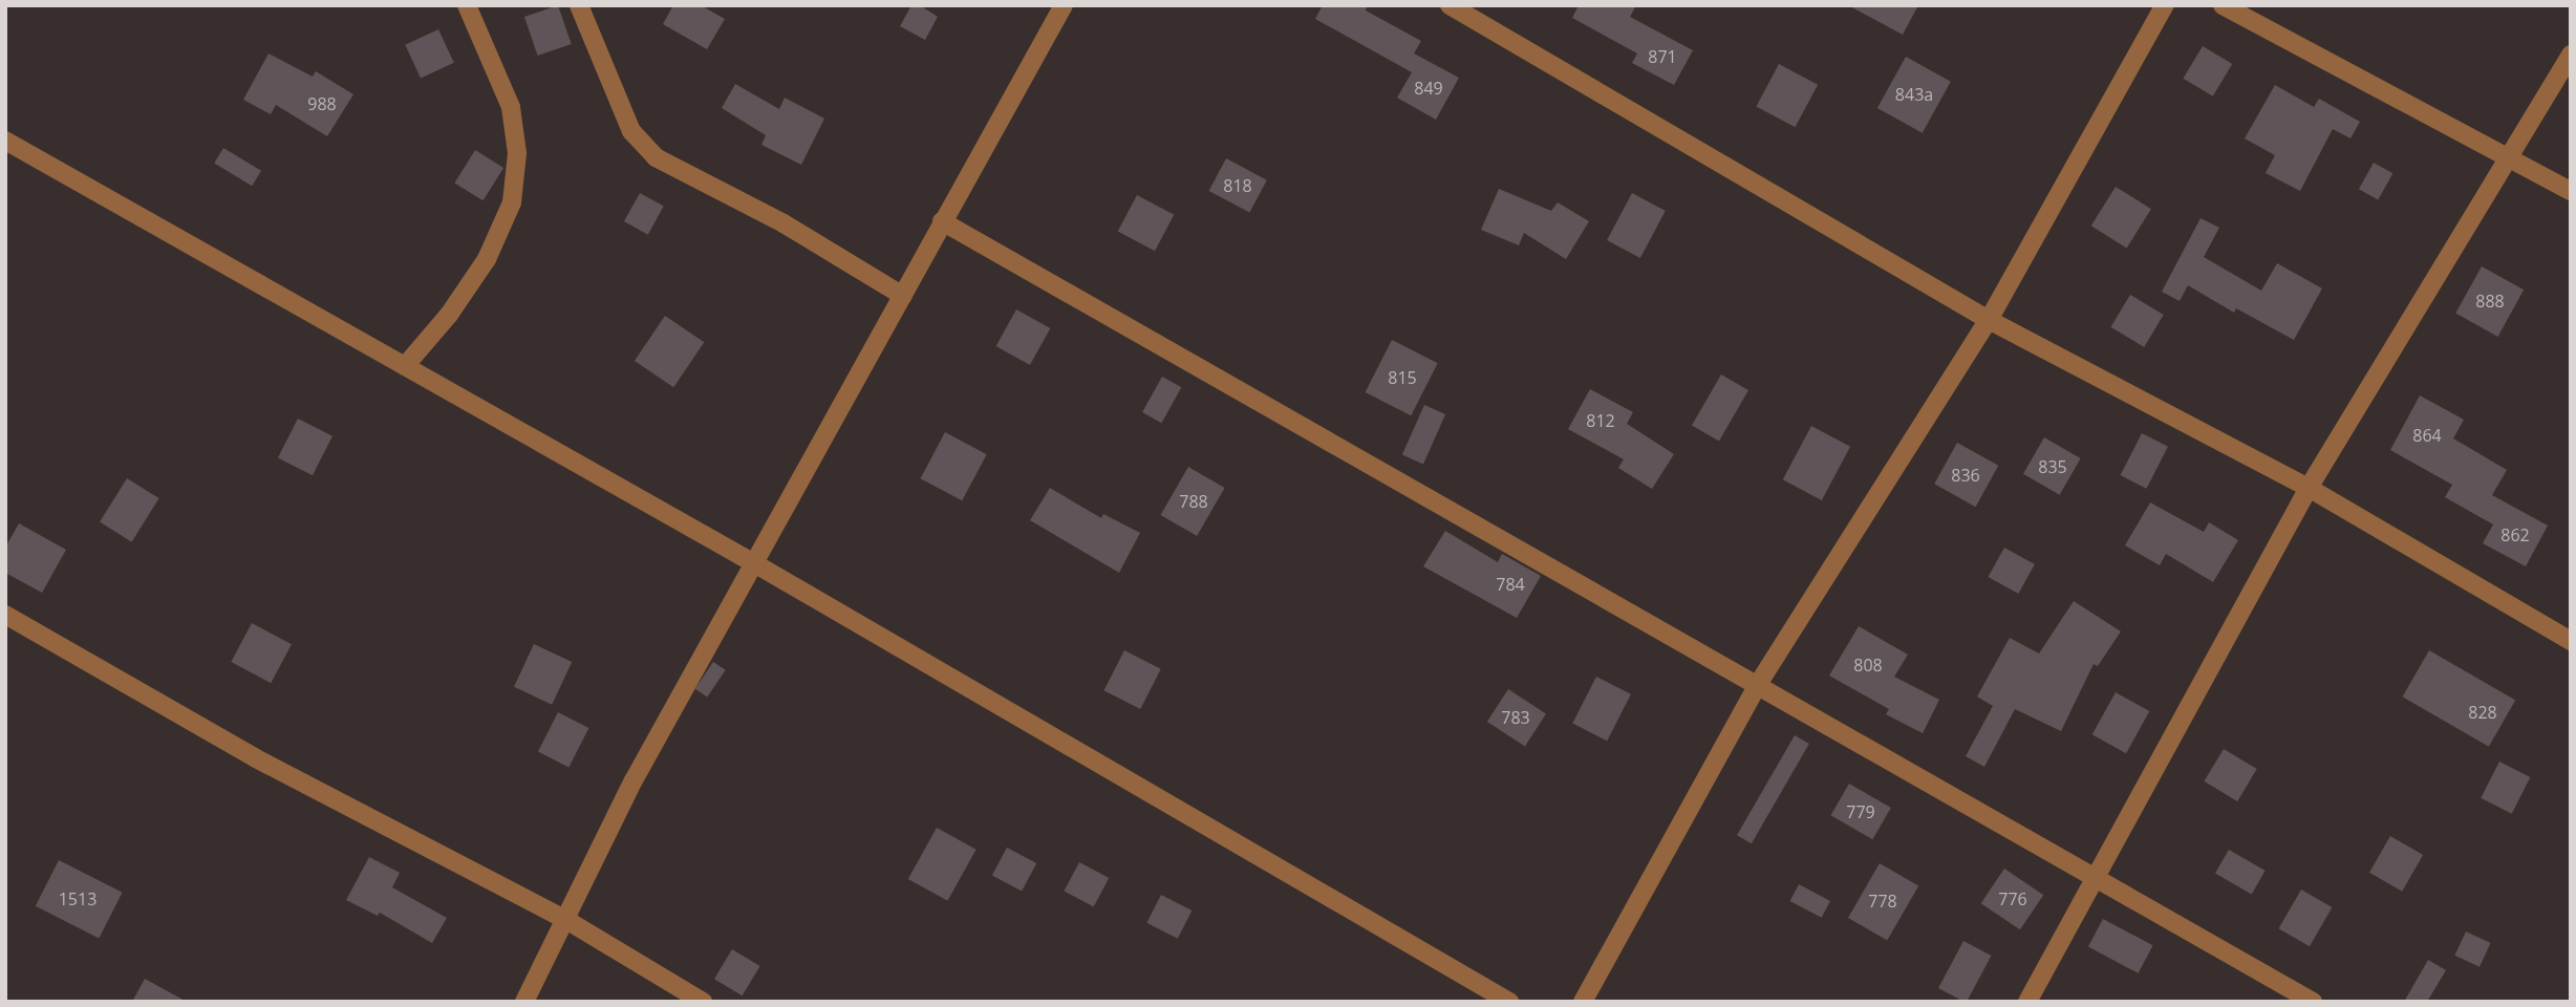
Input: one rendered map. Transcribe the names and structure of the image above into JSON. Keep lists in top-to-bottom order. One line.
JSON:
{"house_numbers":["871","849","843а","988","818","888","815","812","864","835","836","788","862","784","808","828","783","779","1513","776","778"]}
